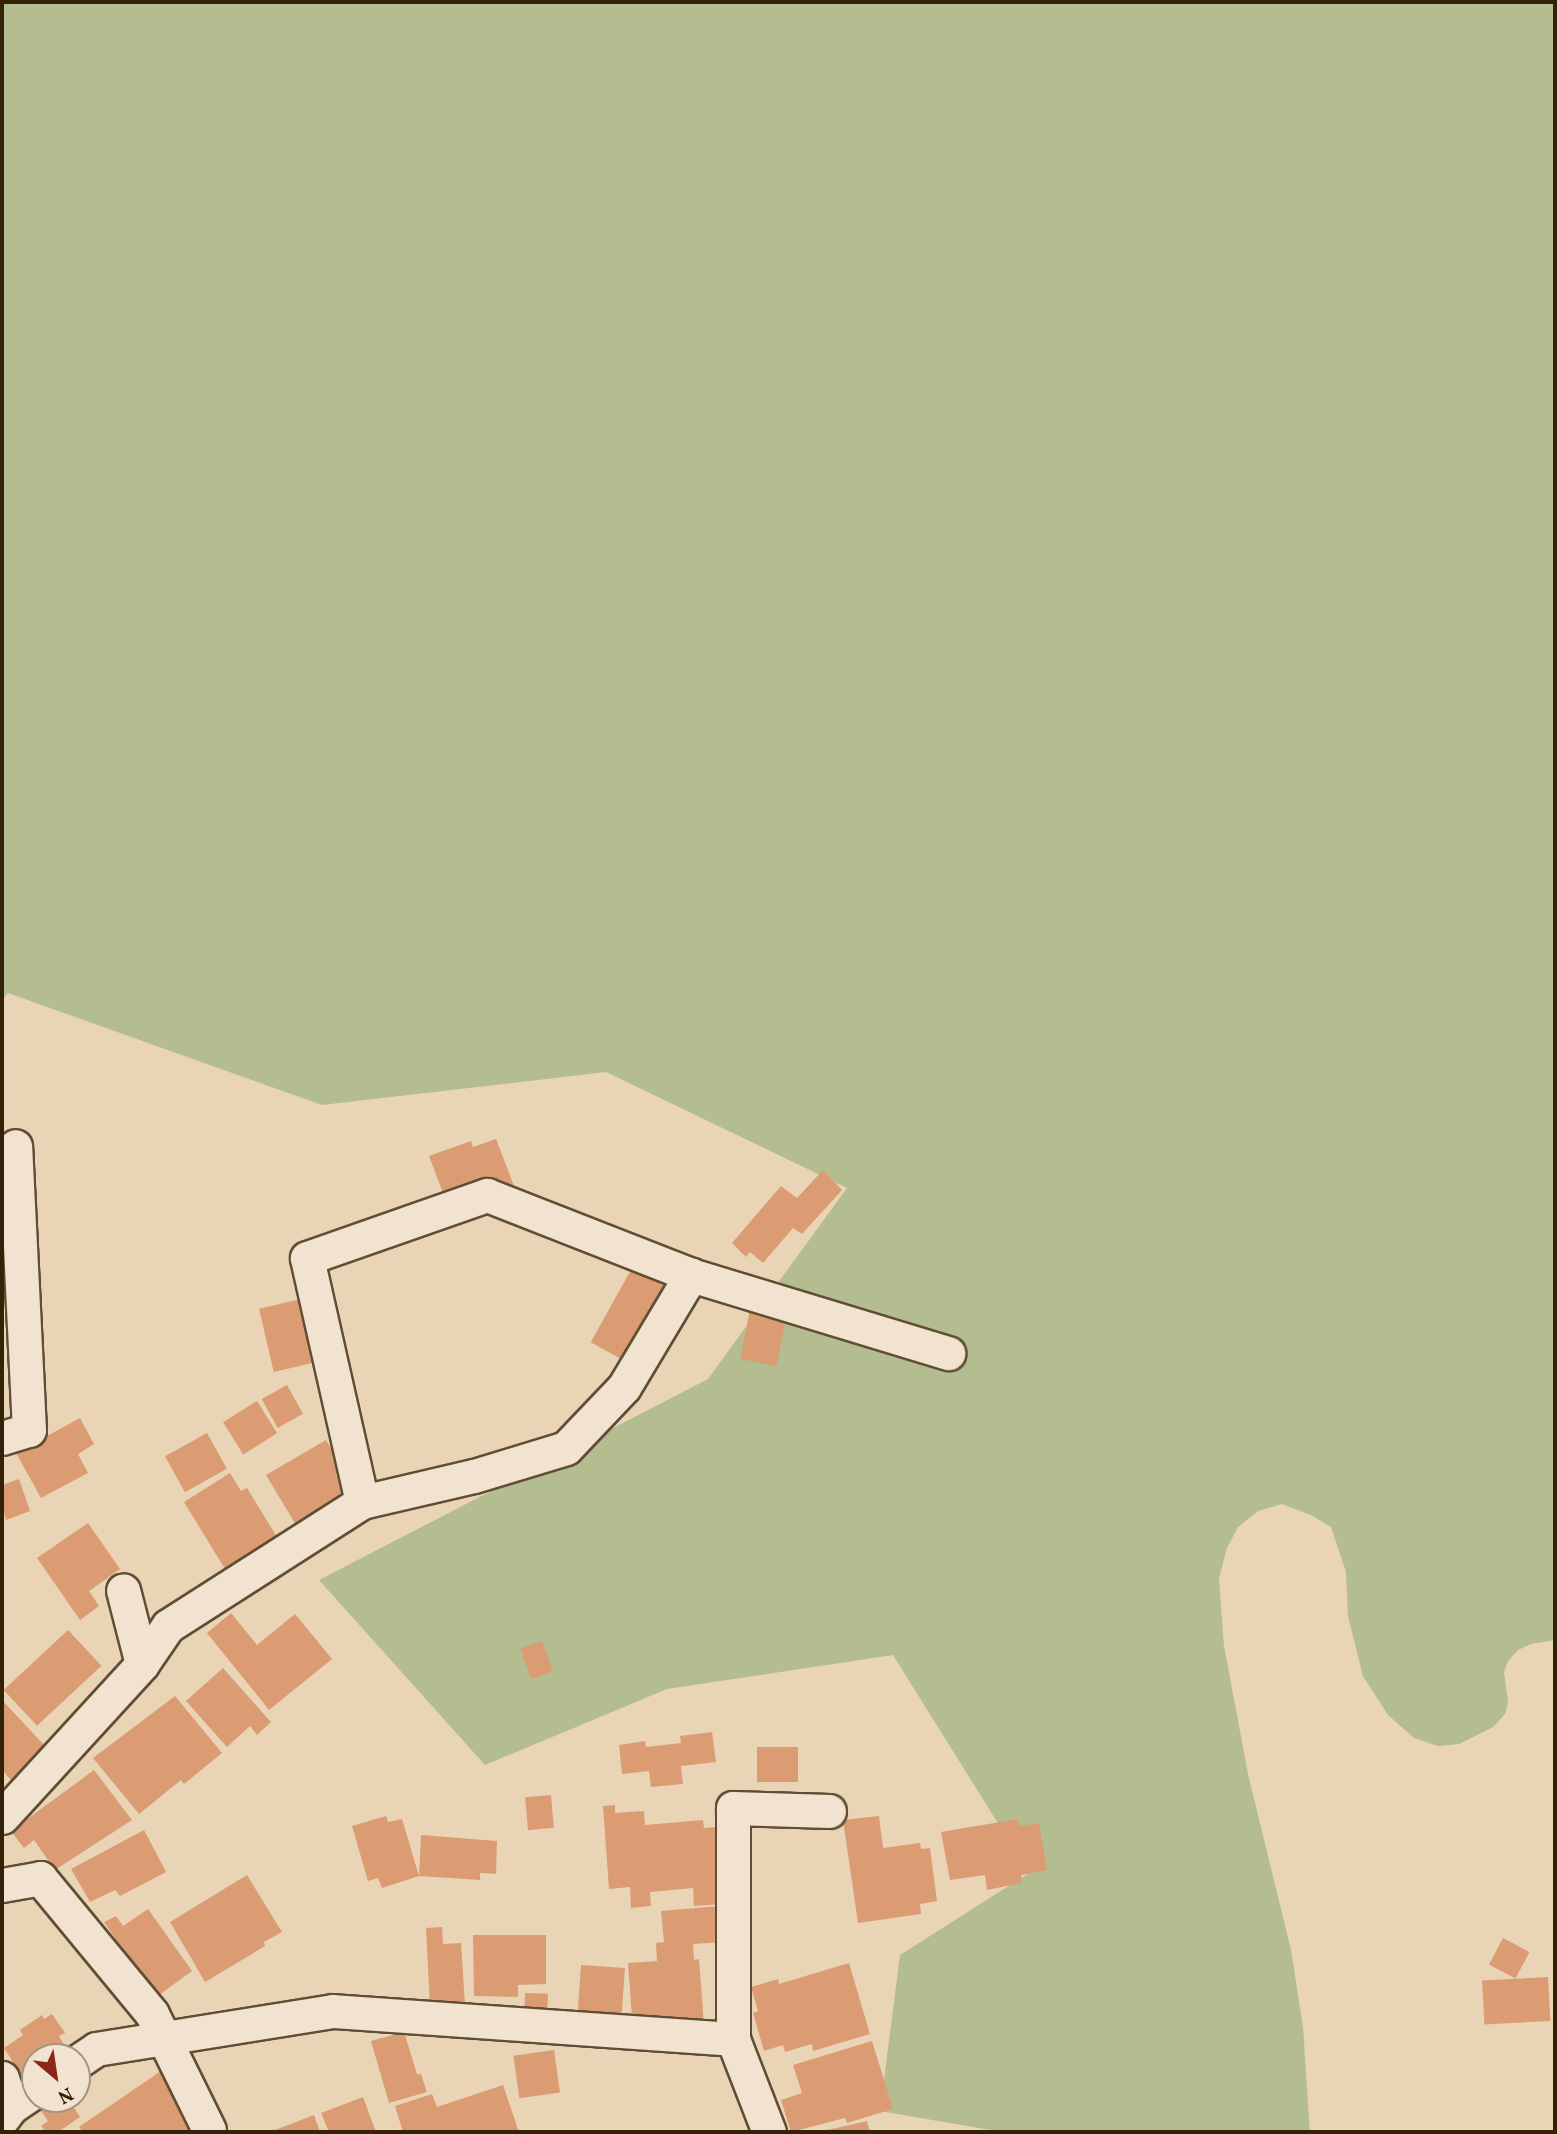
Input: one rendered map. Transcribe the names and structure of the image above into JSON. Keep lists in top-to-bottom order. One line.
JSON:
{"north":"bottom right"}
